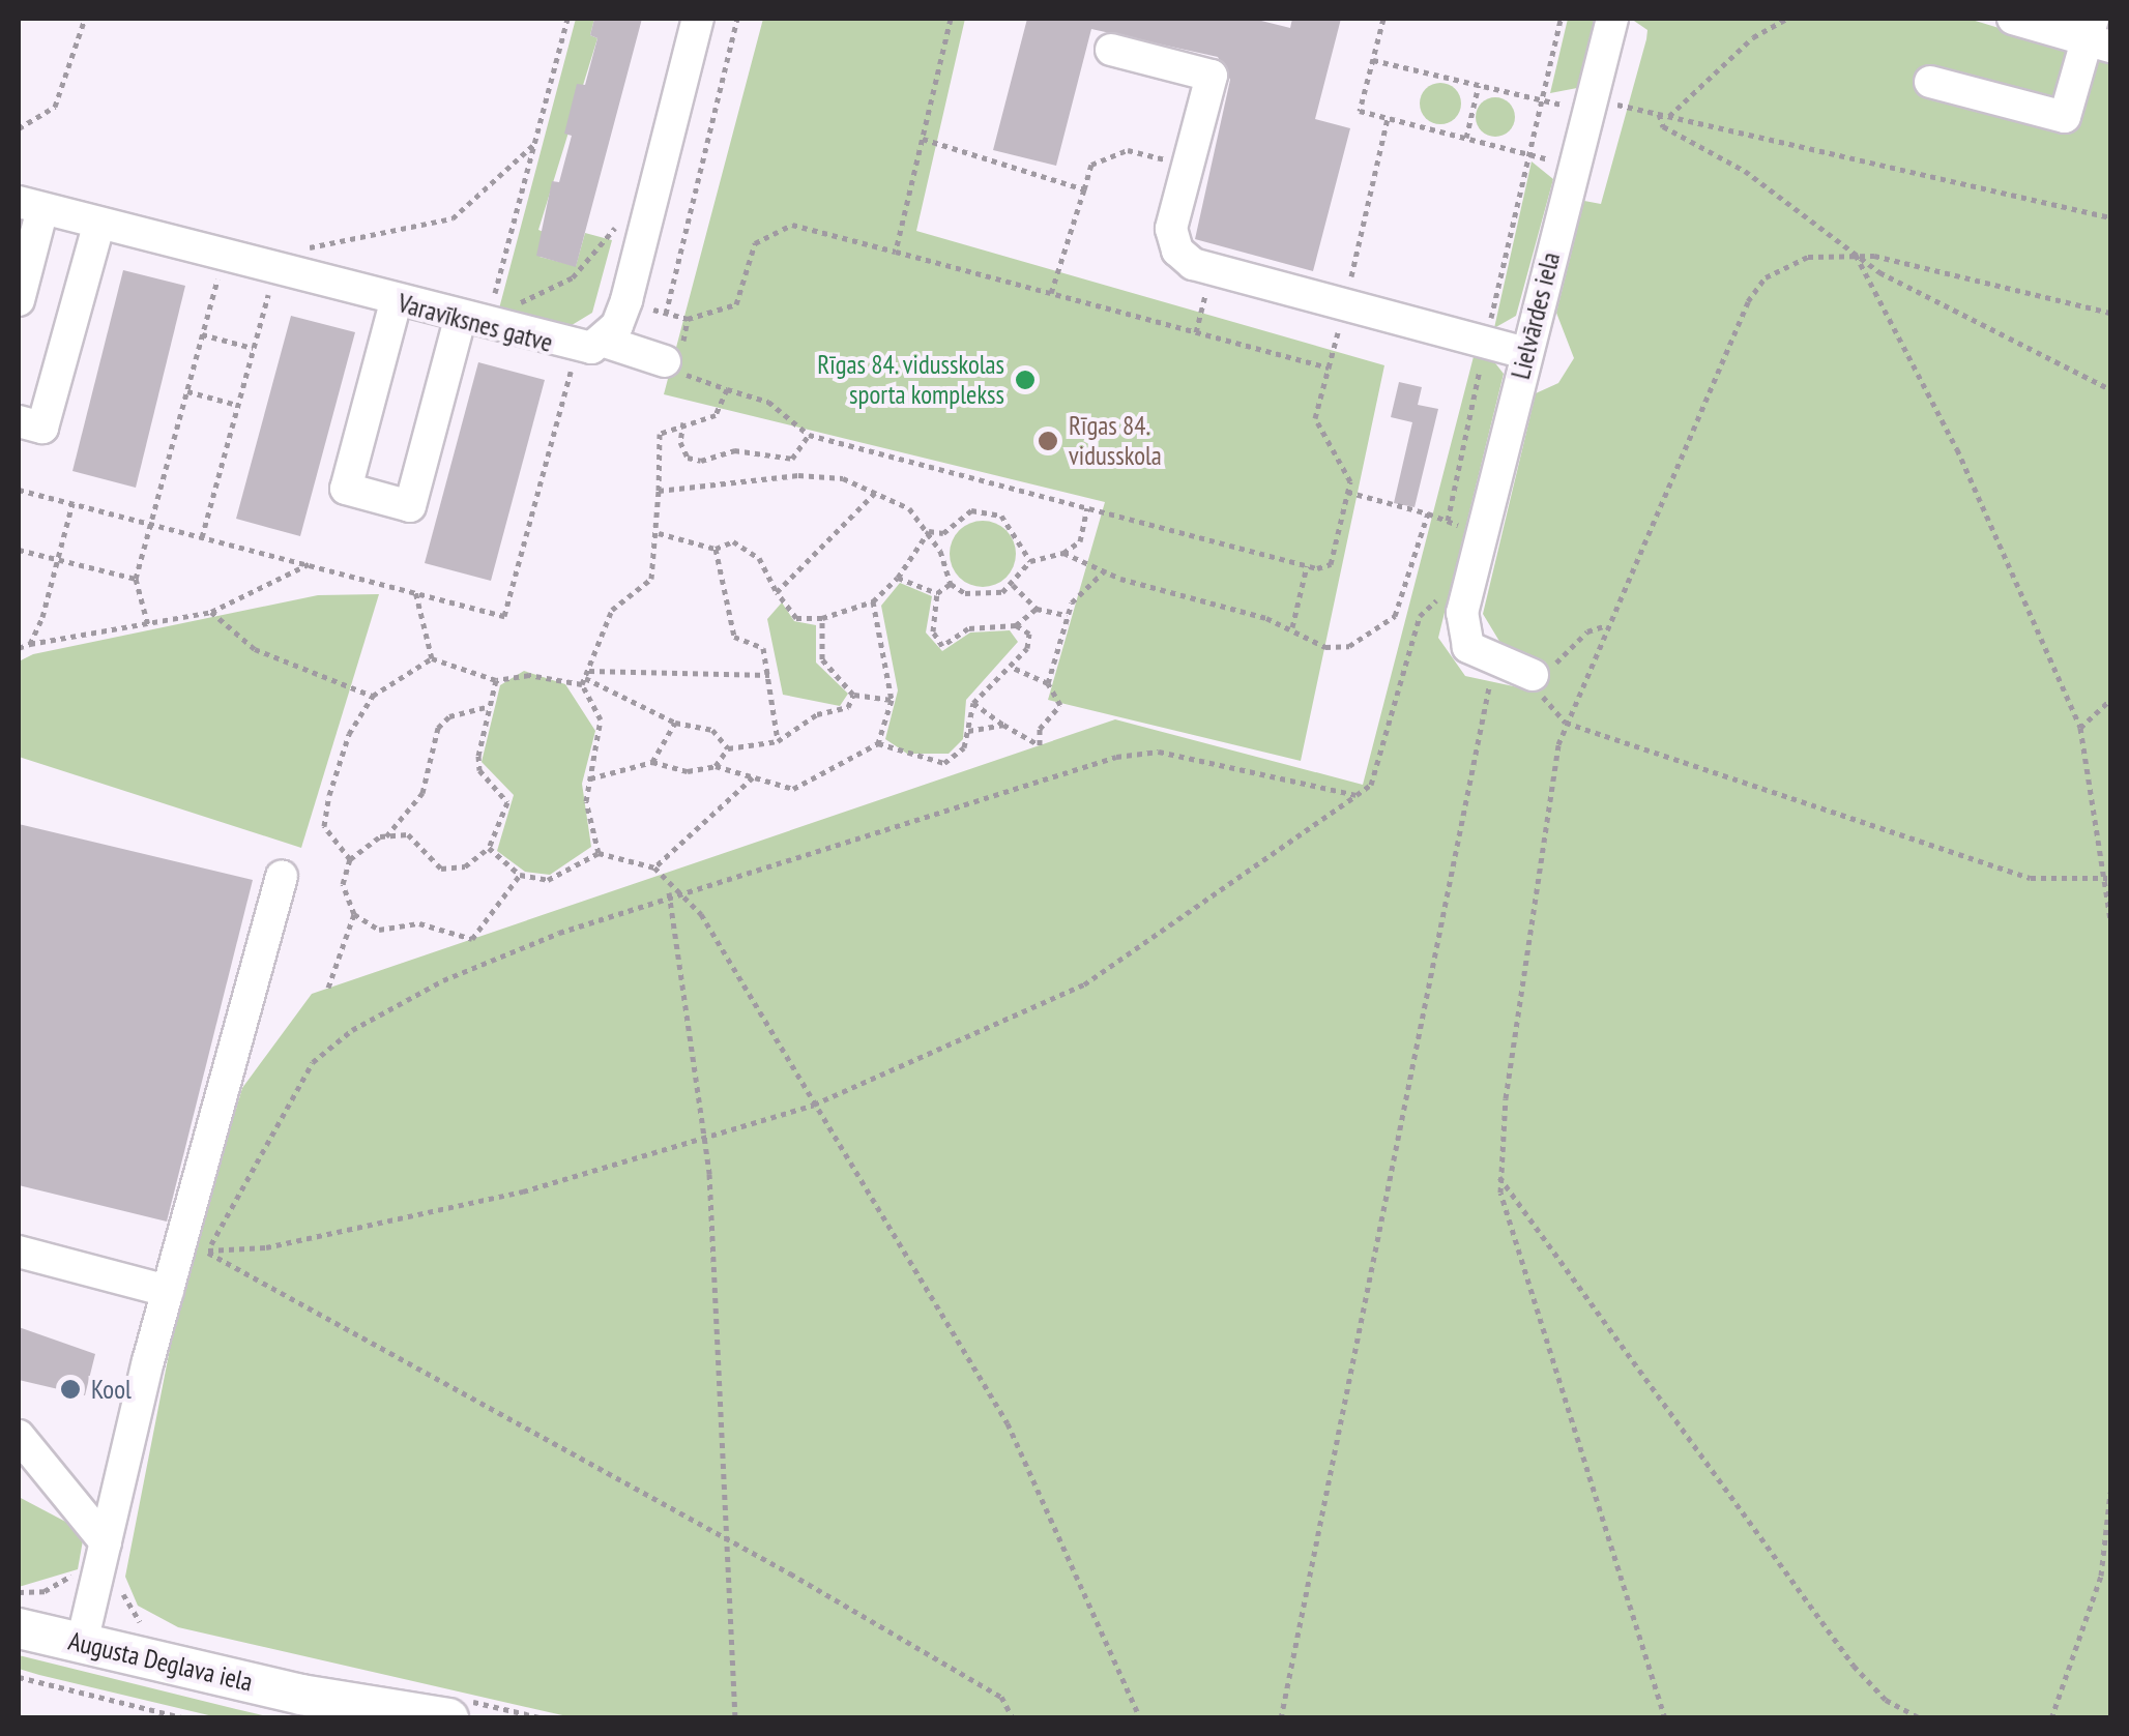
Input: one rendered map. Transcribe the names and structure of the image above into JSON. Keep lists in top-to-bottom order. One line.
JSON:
{"streets":{"main road":["Augusta Deglava iela"],"street":["Lielvārdes iela","Varavīksnes gatve"]},"places":["Rīgas 84. vidusskolas sporta komplekss","Rīgas 84. vidusskola","Kool"]}
